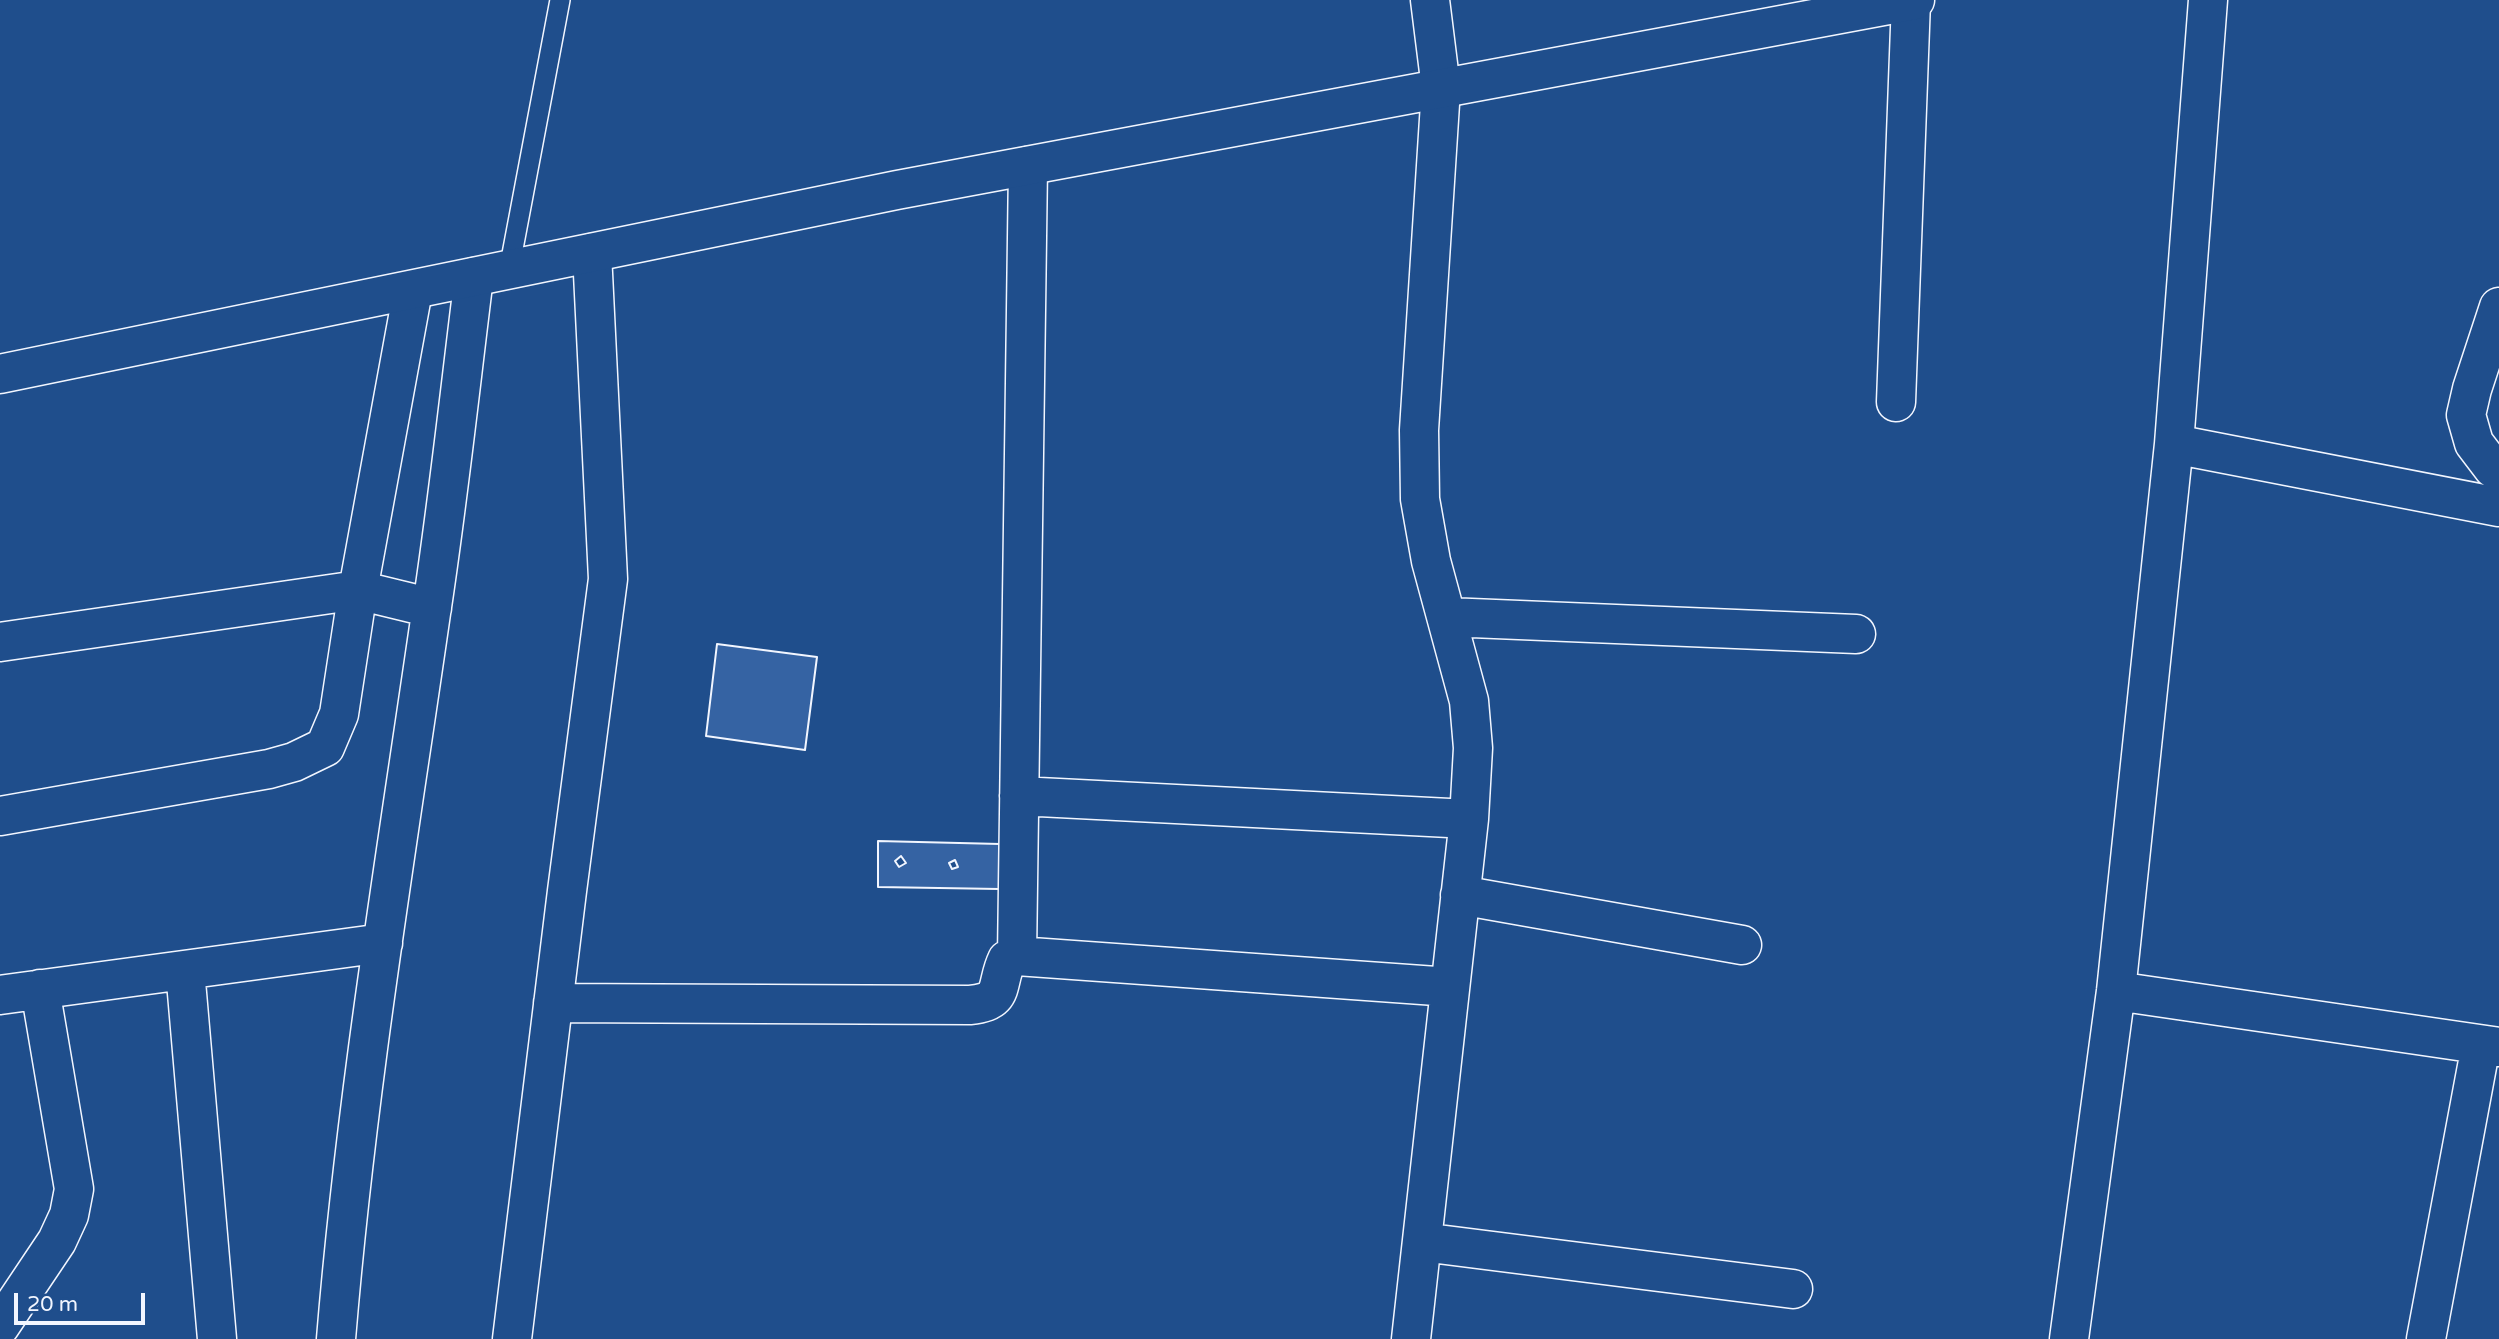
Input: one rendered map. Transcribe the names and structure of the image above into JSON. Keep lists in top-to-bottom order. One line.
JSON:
{"scale_bar":"20 m"}
